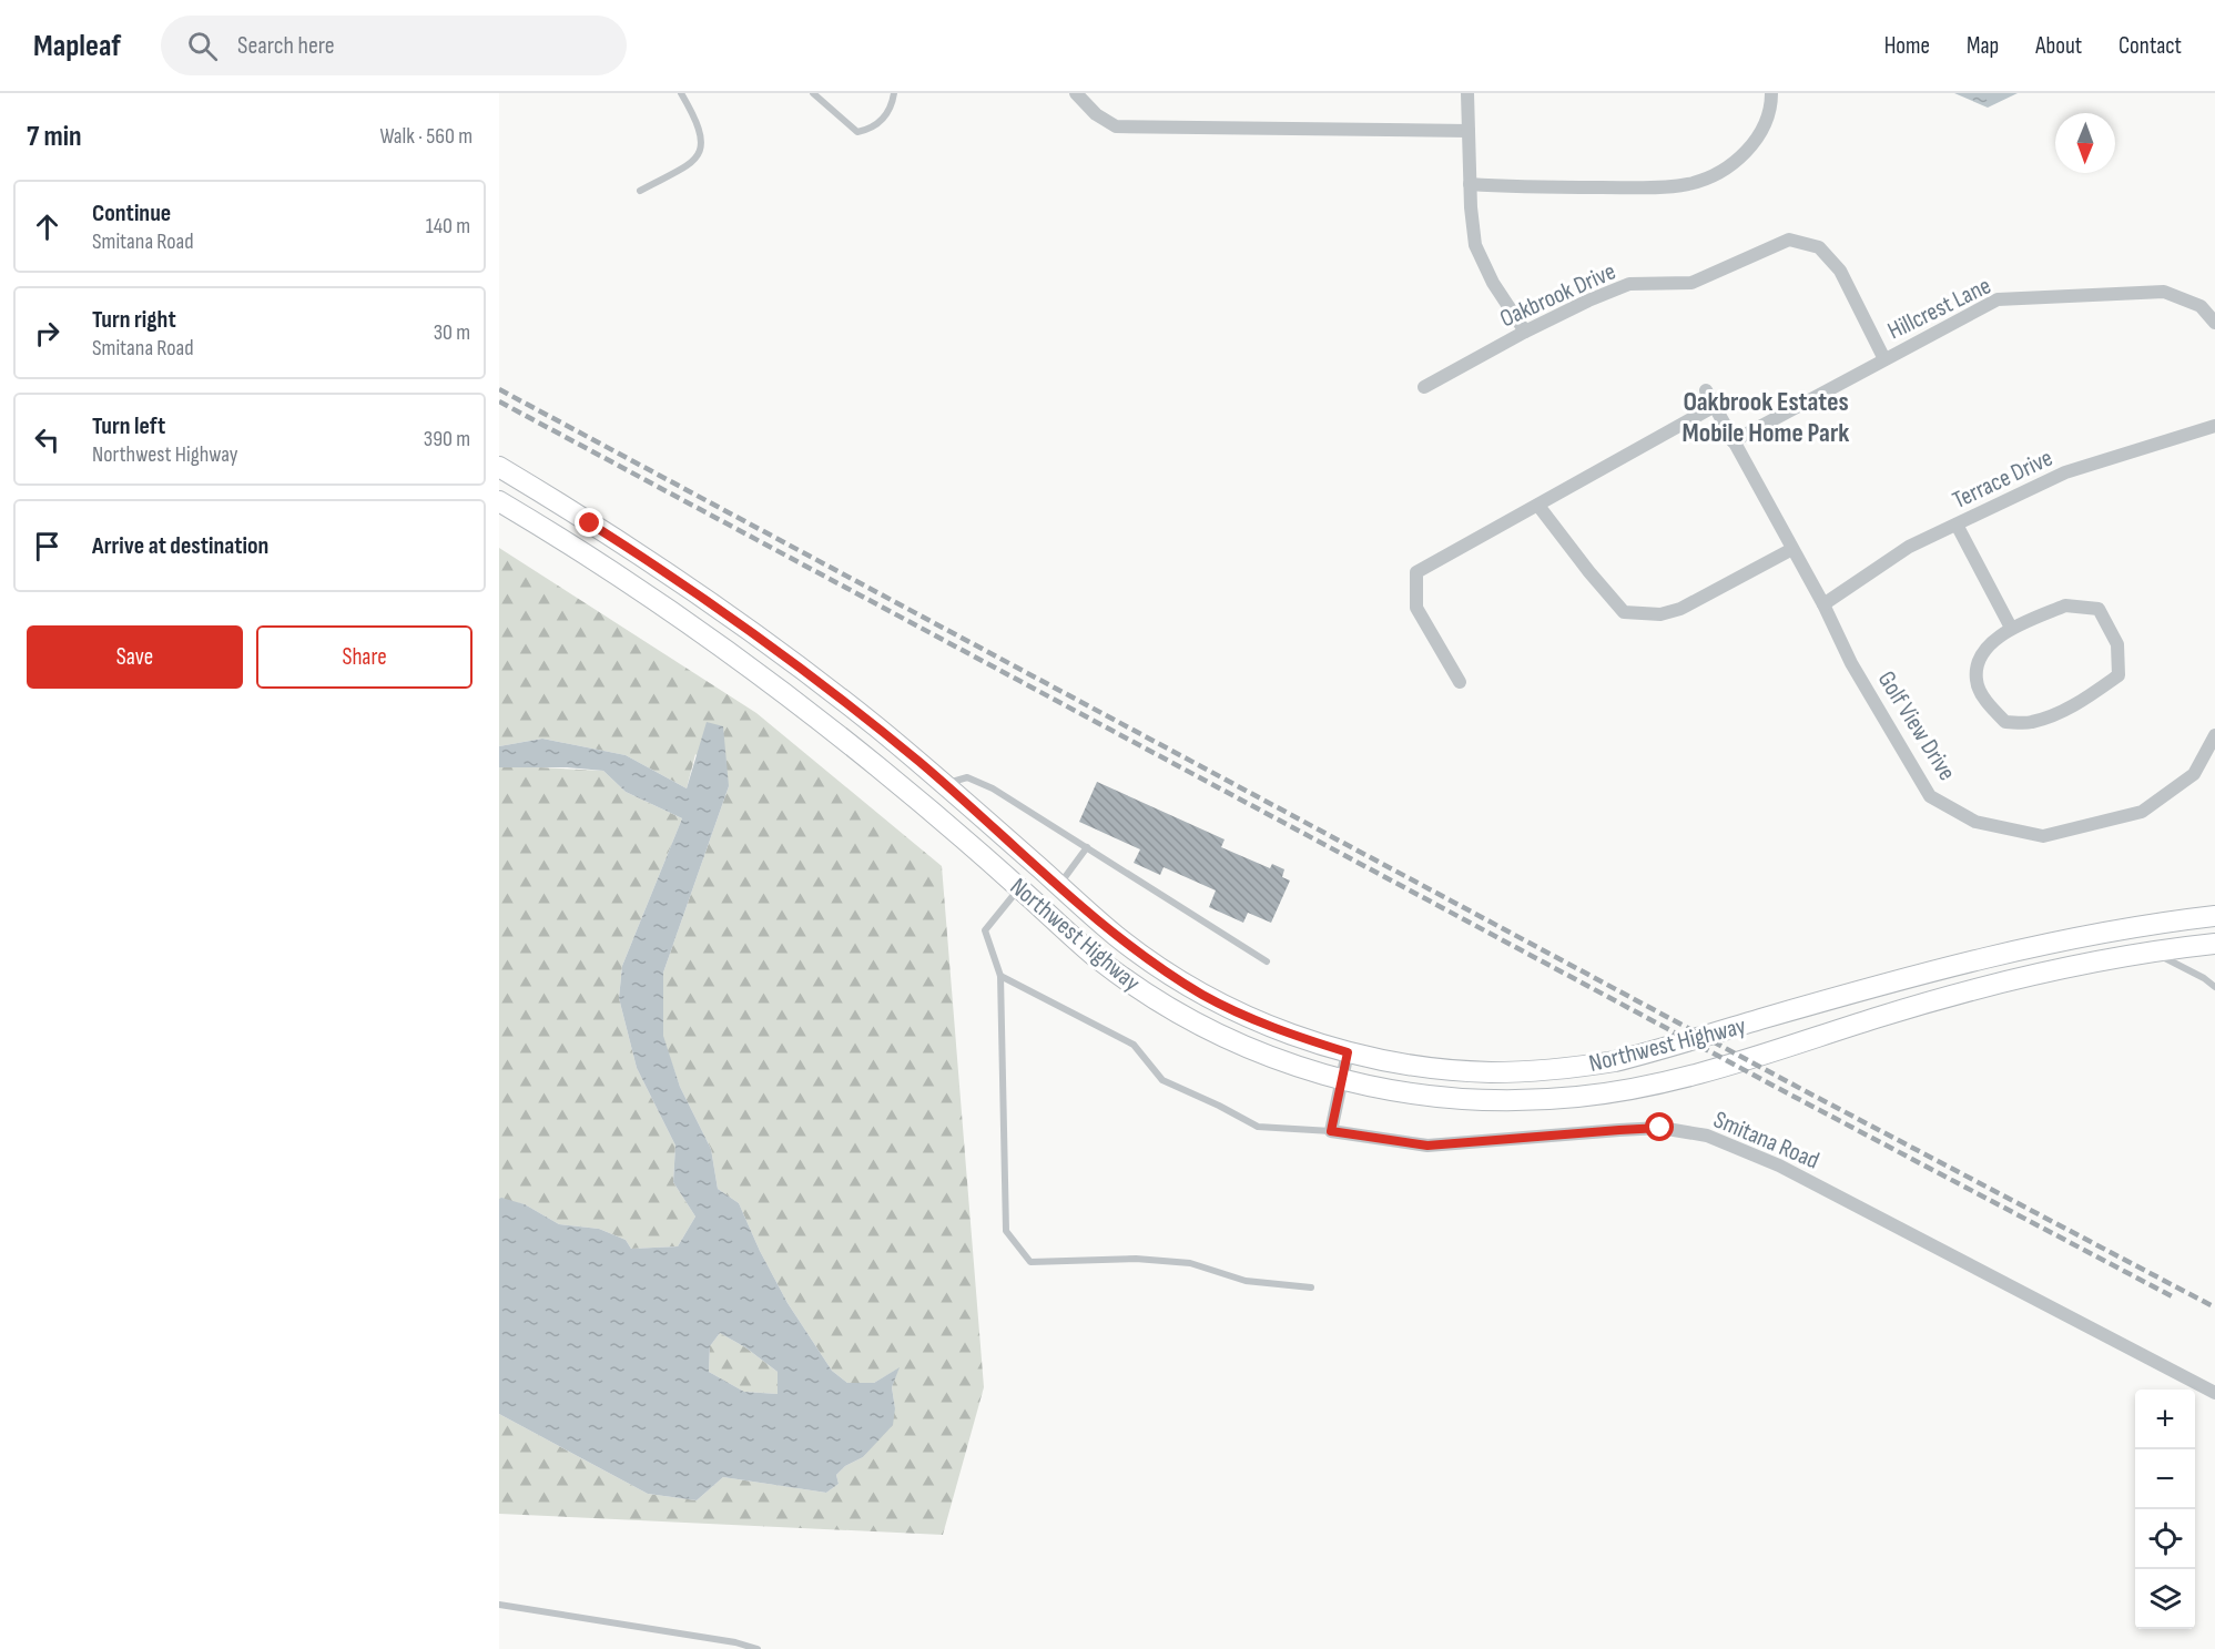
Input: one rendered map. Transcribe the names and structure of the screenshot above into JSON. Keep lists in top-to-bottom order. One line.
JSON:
{"streets":{"main road":["Northwest Highway"],"street":["Oakbrook Drive","Hillcrest Lane","Terrace Drive","Golf View Drive","Smitana Road"]},"crossings":[["Oakbrook Drive","Hillcrest Lane"],["Hillcrest Lane","Golf View Drive"],["Terrace Drive","Golf View Drive"]],"districts":["Oakbrook Estates Mobile Home Park"],"north":"bottom","page":{"header":"Mapleaf","search":"Search here","nav":["Home","Map","About","Contact"],"heading":["7 min","Walk · 560 m"],"list":[["Continue","Smitana Road","140 m"],["Turn right","Smitana Road","30 m"],["Turn left","Northwest Highway","390 m"],"Arrive at destination"],"buttons":["Save","Share"],"map_buttons":["+","−"]}}
